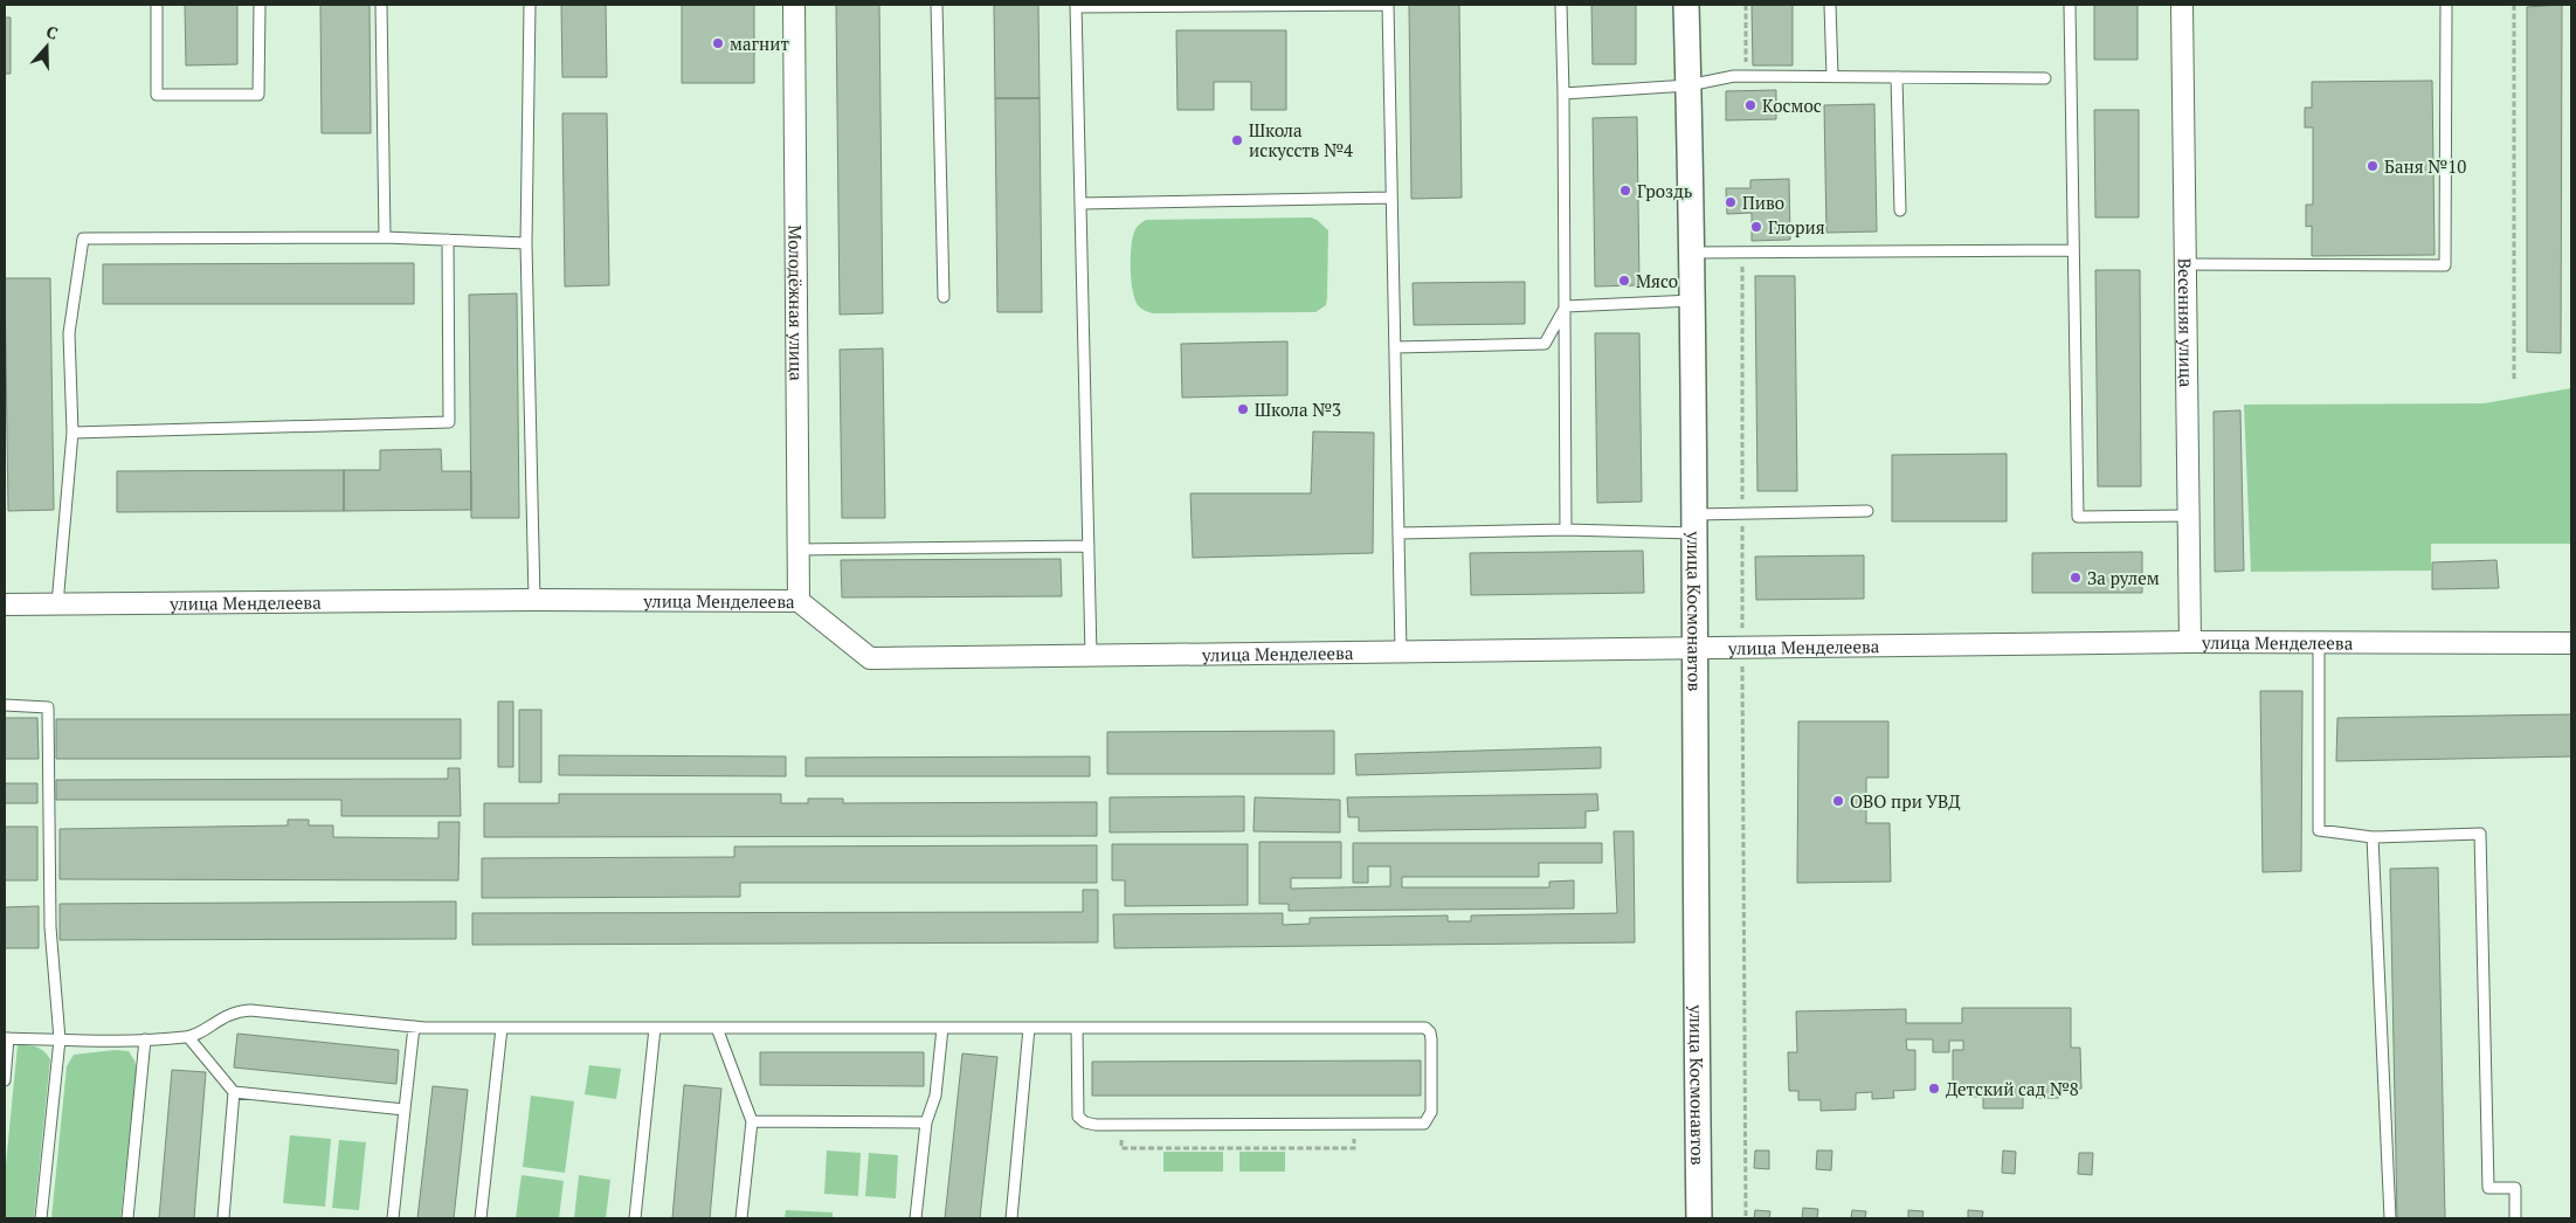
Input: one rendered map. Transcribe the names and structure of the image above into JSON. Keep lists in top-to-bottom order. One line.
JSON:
{"streets":{"street":["Молодёжная улица","Весенняя улица","улица Менделеева","улица Космонавтов"]},"crossings":[["Молодёжная улица","улица Менделеева"],["Весенняя улица","улица Менделеева"],["улица Менделеева","улица Космонавтов"]],"places":["магнит","Космос","Школа искусств №4","Баня №10","Гроздь","Пиво","Глория","Мясо","Школа №3","За рулем","ОВО при УВД","Детский сад №8"],"north":"top"}
